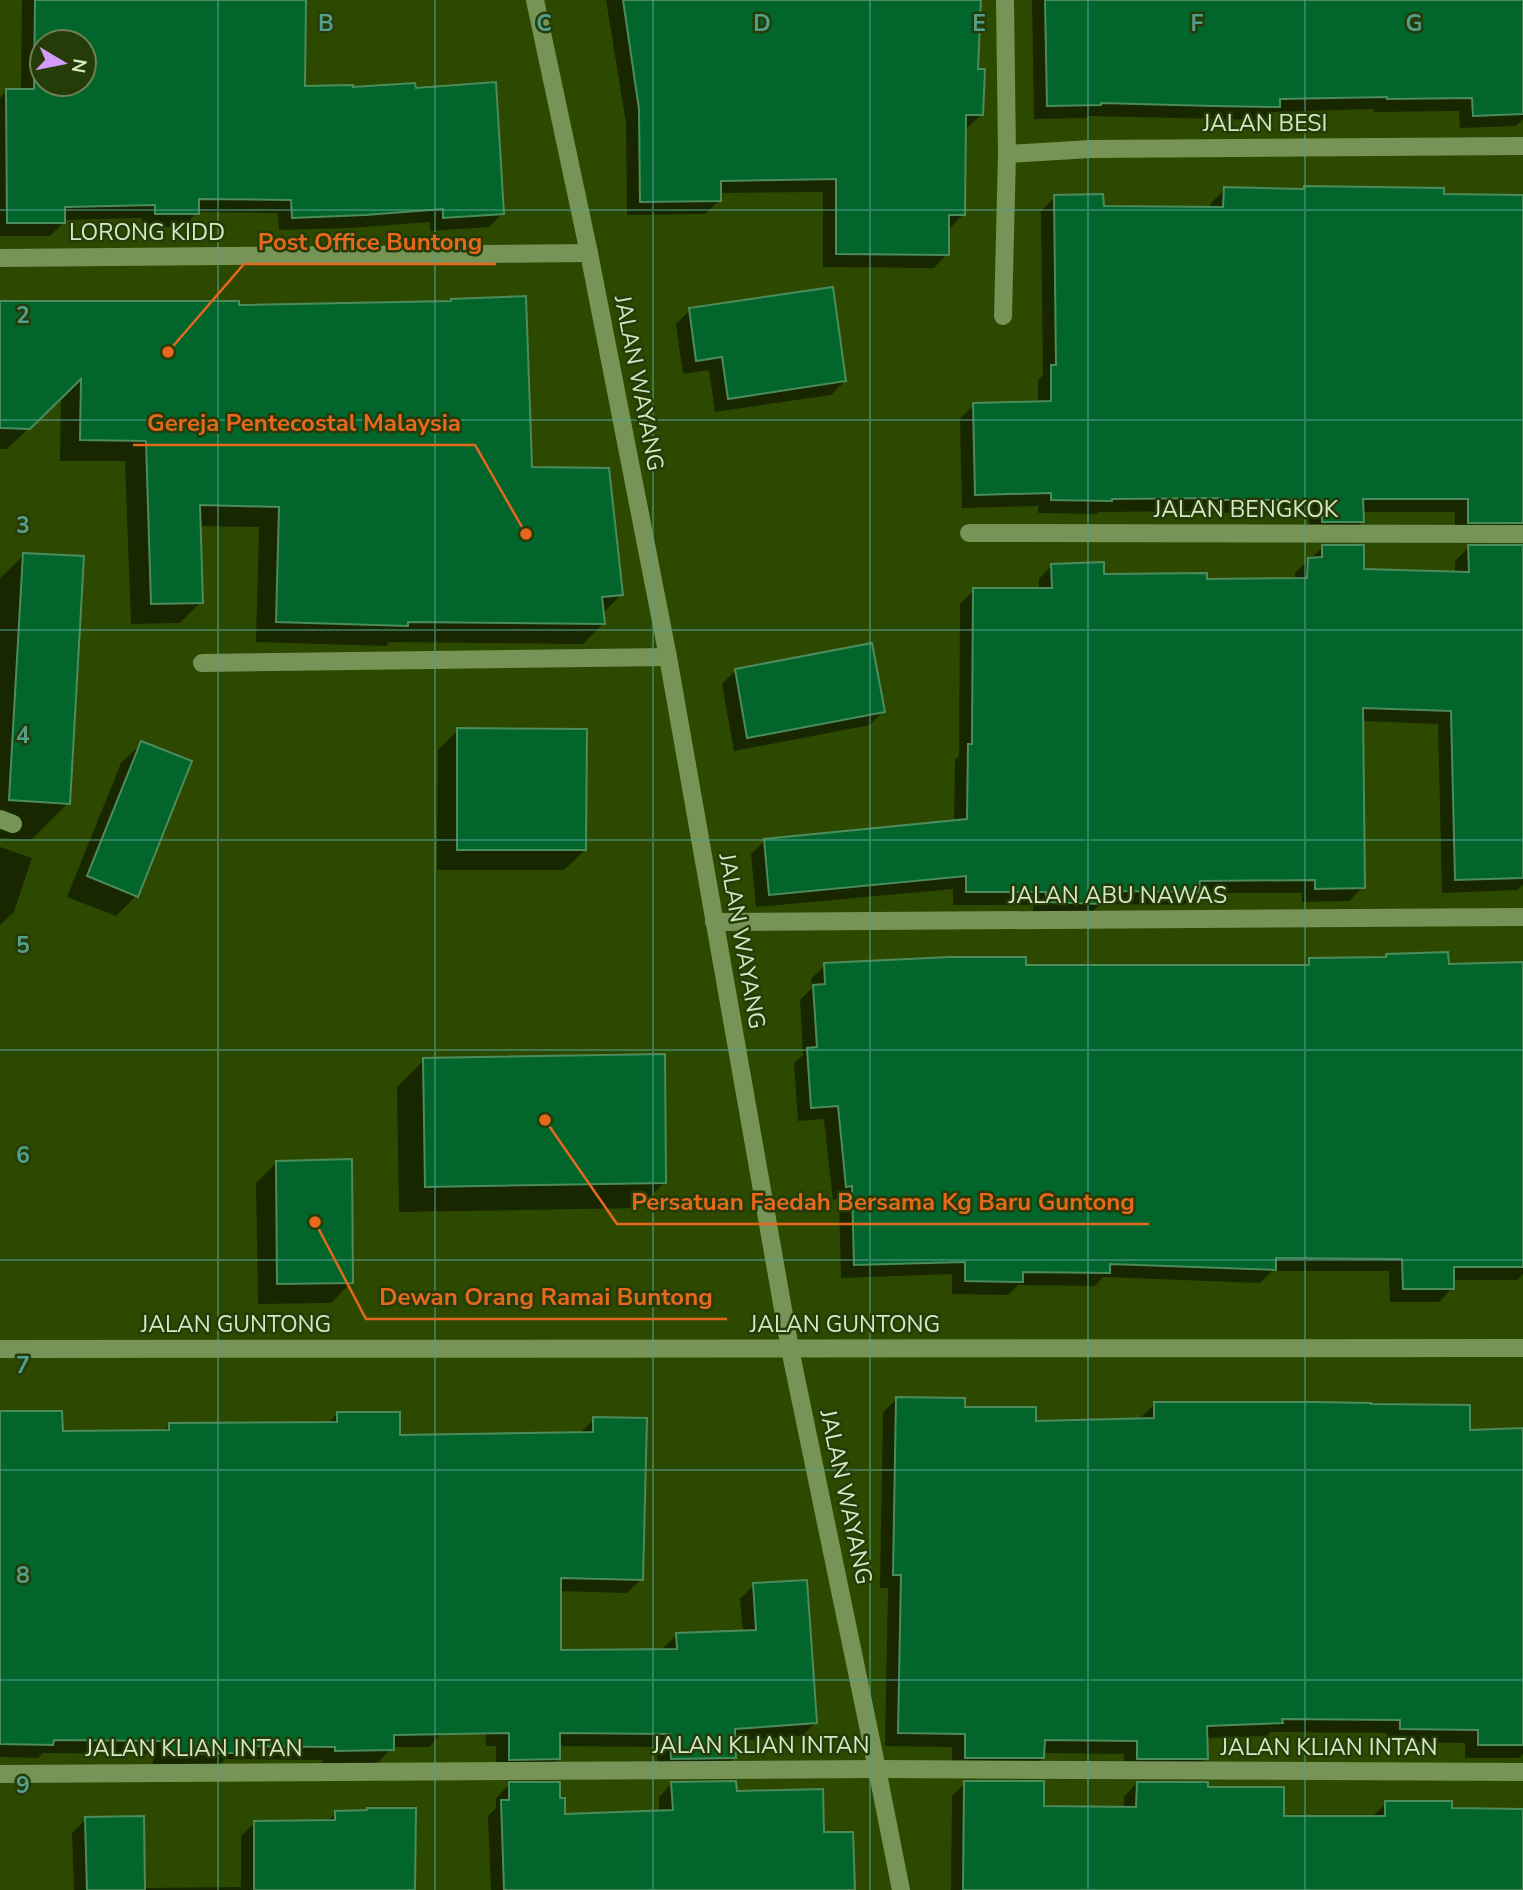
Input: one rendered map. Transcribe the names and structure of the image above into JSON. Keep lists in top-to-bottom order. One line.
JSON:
{"streets":{"street":["JALAN BESI","LORONG KIDD","JALAN WAYANG","JALAN BENGKOK","JALAN ABU NAWAS","JALAN GUNTONG","JALAN KLIAN INTAN"]},"crossings":[["LORONG KIDD","JALAN WAYANG"],["JALAN WAYANG","JALAN ABU NAWAS"],["JALAN WAYANG","JALAN GUNTONG"],["JALAN WAYANG","JALAN KLIAN INTAN"]],"places":["Post Office Buntong","Gereja Pentecostal Malaysia","Persatuan Faedah Bersama Kg Baru Guntong","Dewan Orang Ramai Buntong"],"north":"right","grid":{"columns":["B","C","D","E","F","G"],"rows":["2","3","4","5","6","7","8","9"]}}
